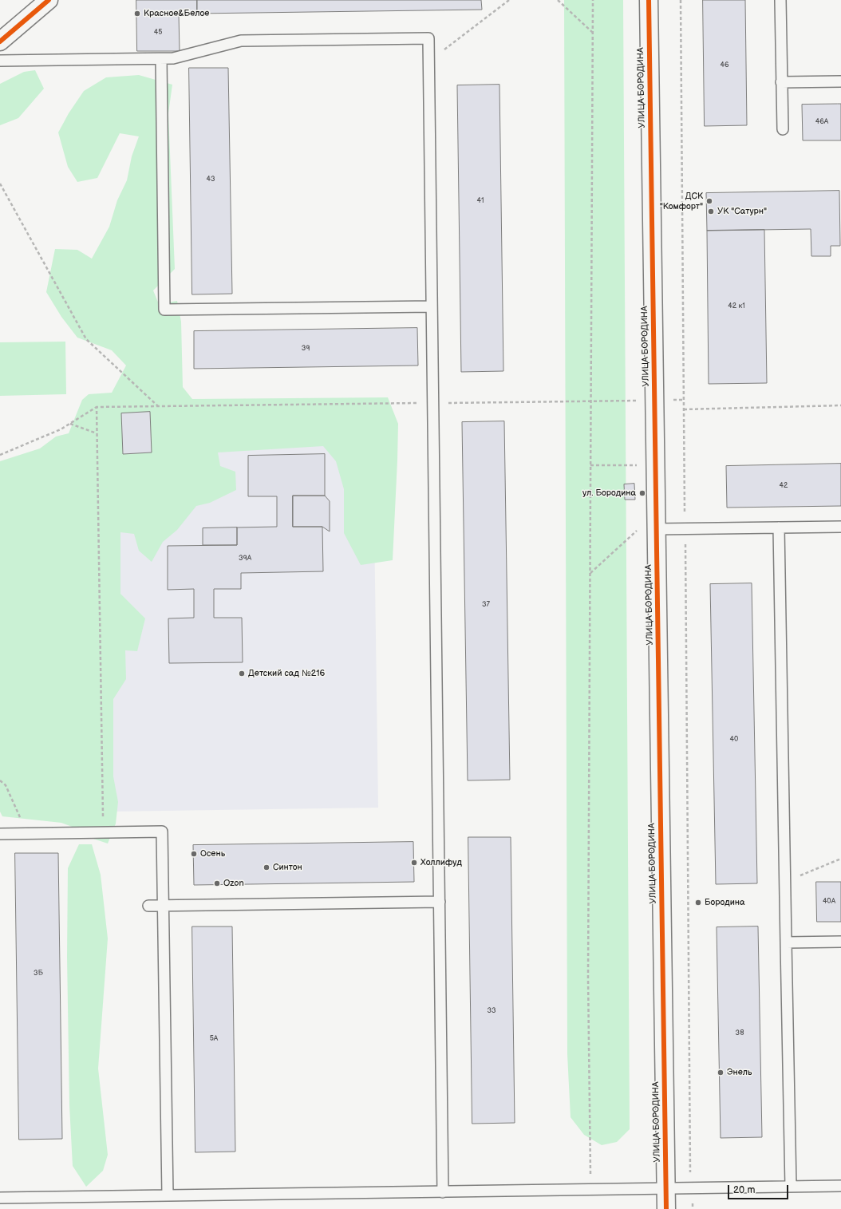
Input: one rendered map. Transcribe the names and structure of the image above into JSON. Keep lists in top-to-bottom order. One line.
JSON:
{"streets":{"street":["УЛИЦА БОРОДИНА"]},"places":["Красное&Белое","ДСК \"Комфорт\"","УК \"Сатурн\"","ул. Бородина","Детский сад №216","Осень","Холлифуд","Синтон","Ozon","Бородина","Энель"],"house_numbers":["45","46","46А","43","41","42 к1","39","42","39А","37","40","40А","3Б","33","38","5А"],"scale_bar":"20 m"}
